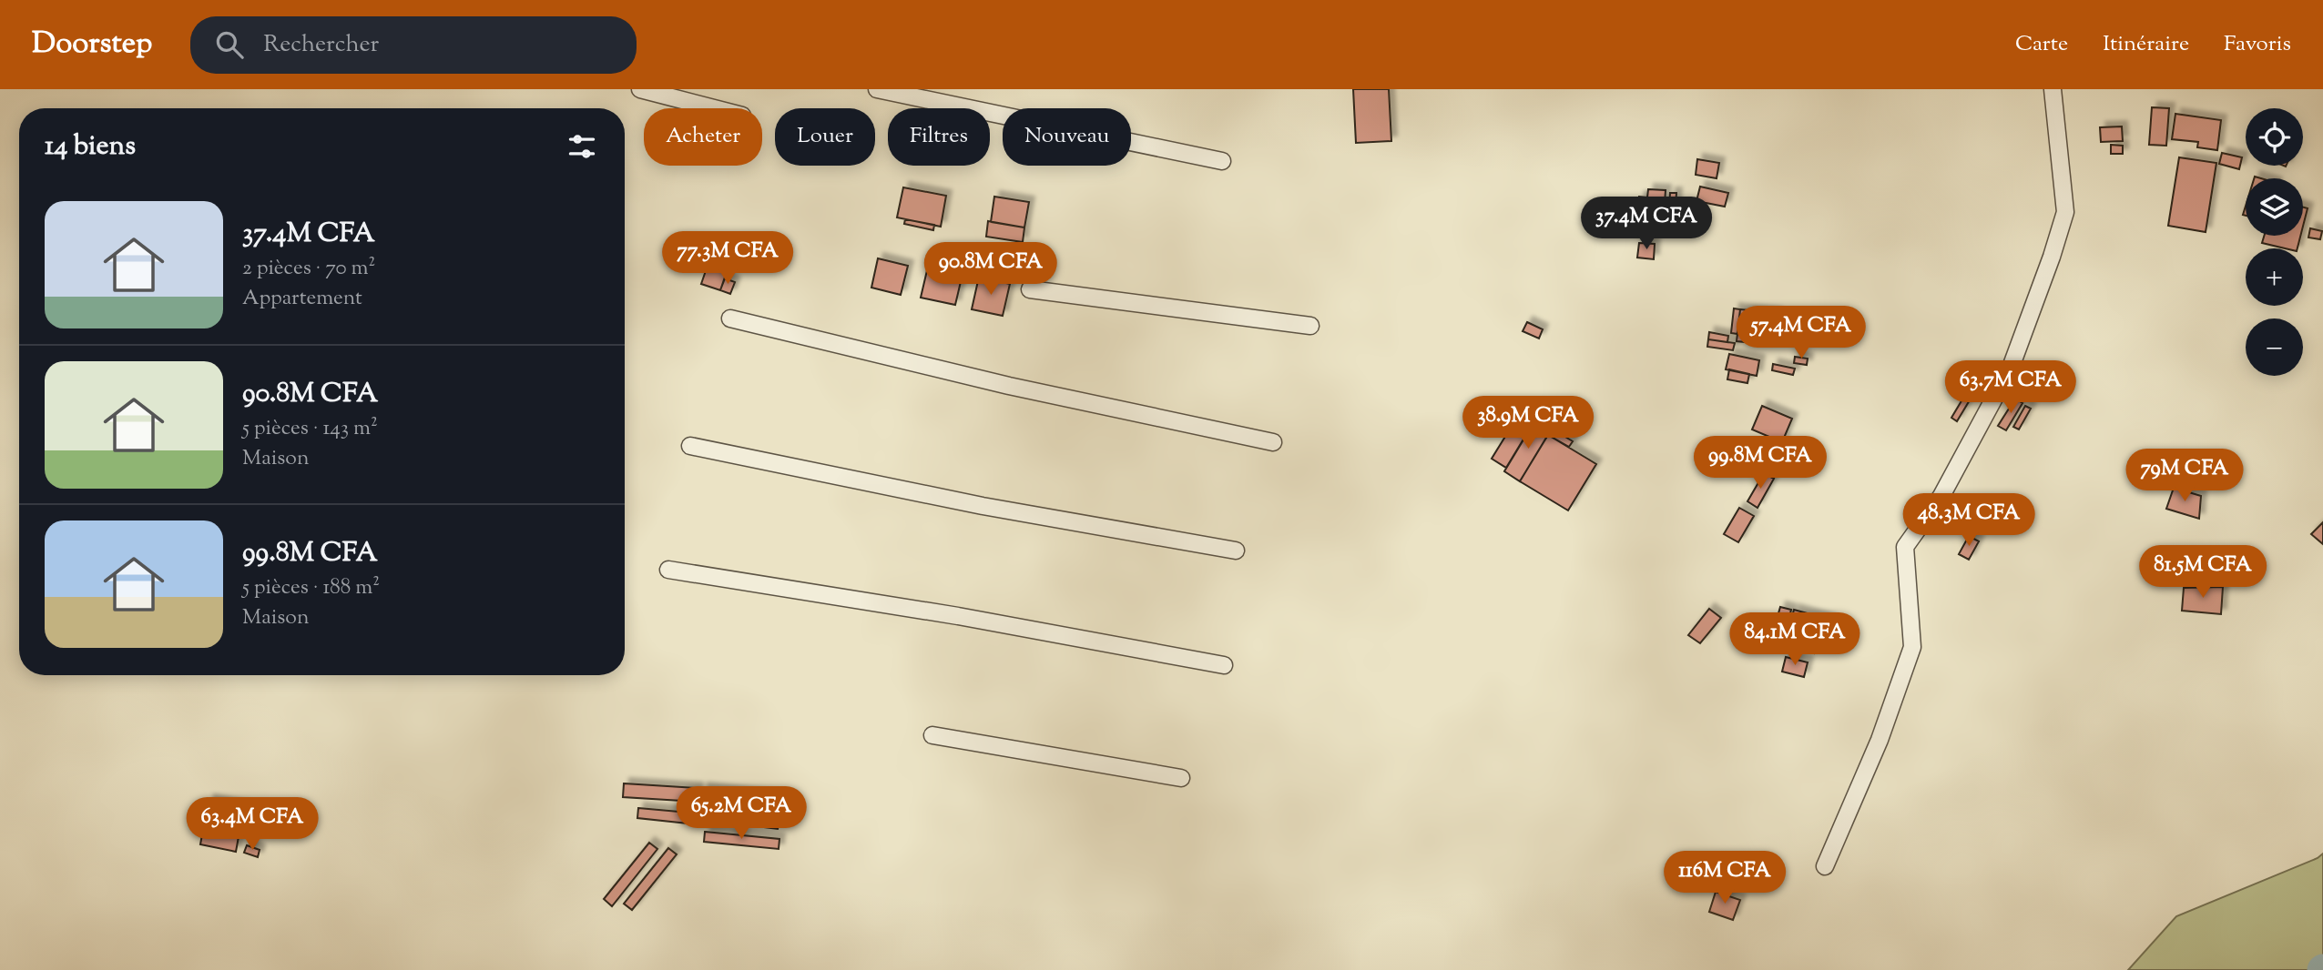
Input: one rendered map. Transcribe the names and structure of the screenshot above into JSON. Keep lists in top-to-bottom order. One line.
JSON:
{"page":{"header":"Doorstep","search":"Rechercher","nav":["Carte","Itinéraire","Favoris"],"map_buttons":["+","−"],"chip":["Acheter","Louer","Filtres","Nouveau"],"heading":"14 biens","list":[{"name":"37.4M CFA","note":"2 pièces · 70 m² · Appartement"},{"name":"90.8M CFA","note":"5 pièces · 143 m² · Maison"},{"name":"99.8M CFA","note":"5 pièces · 188 m² · Maison"}],"price":["37.4M CFA","77.3M CFA","90.8M CFA","57.4M CFA","63.7M CFA","38.9M CFA","99.8M CFA","79M CFA","48.3M CFA","81.5M CFA","84.1M CFA","65.2M CFA","63.4M CFA","116M CFA"]}}
